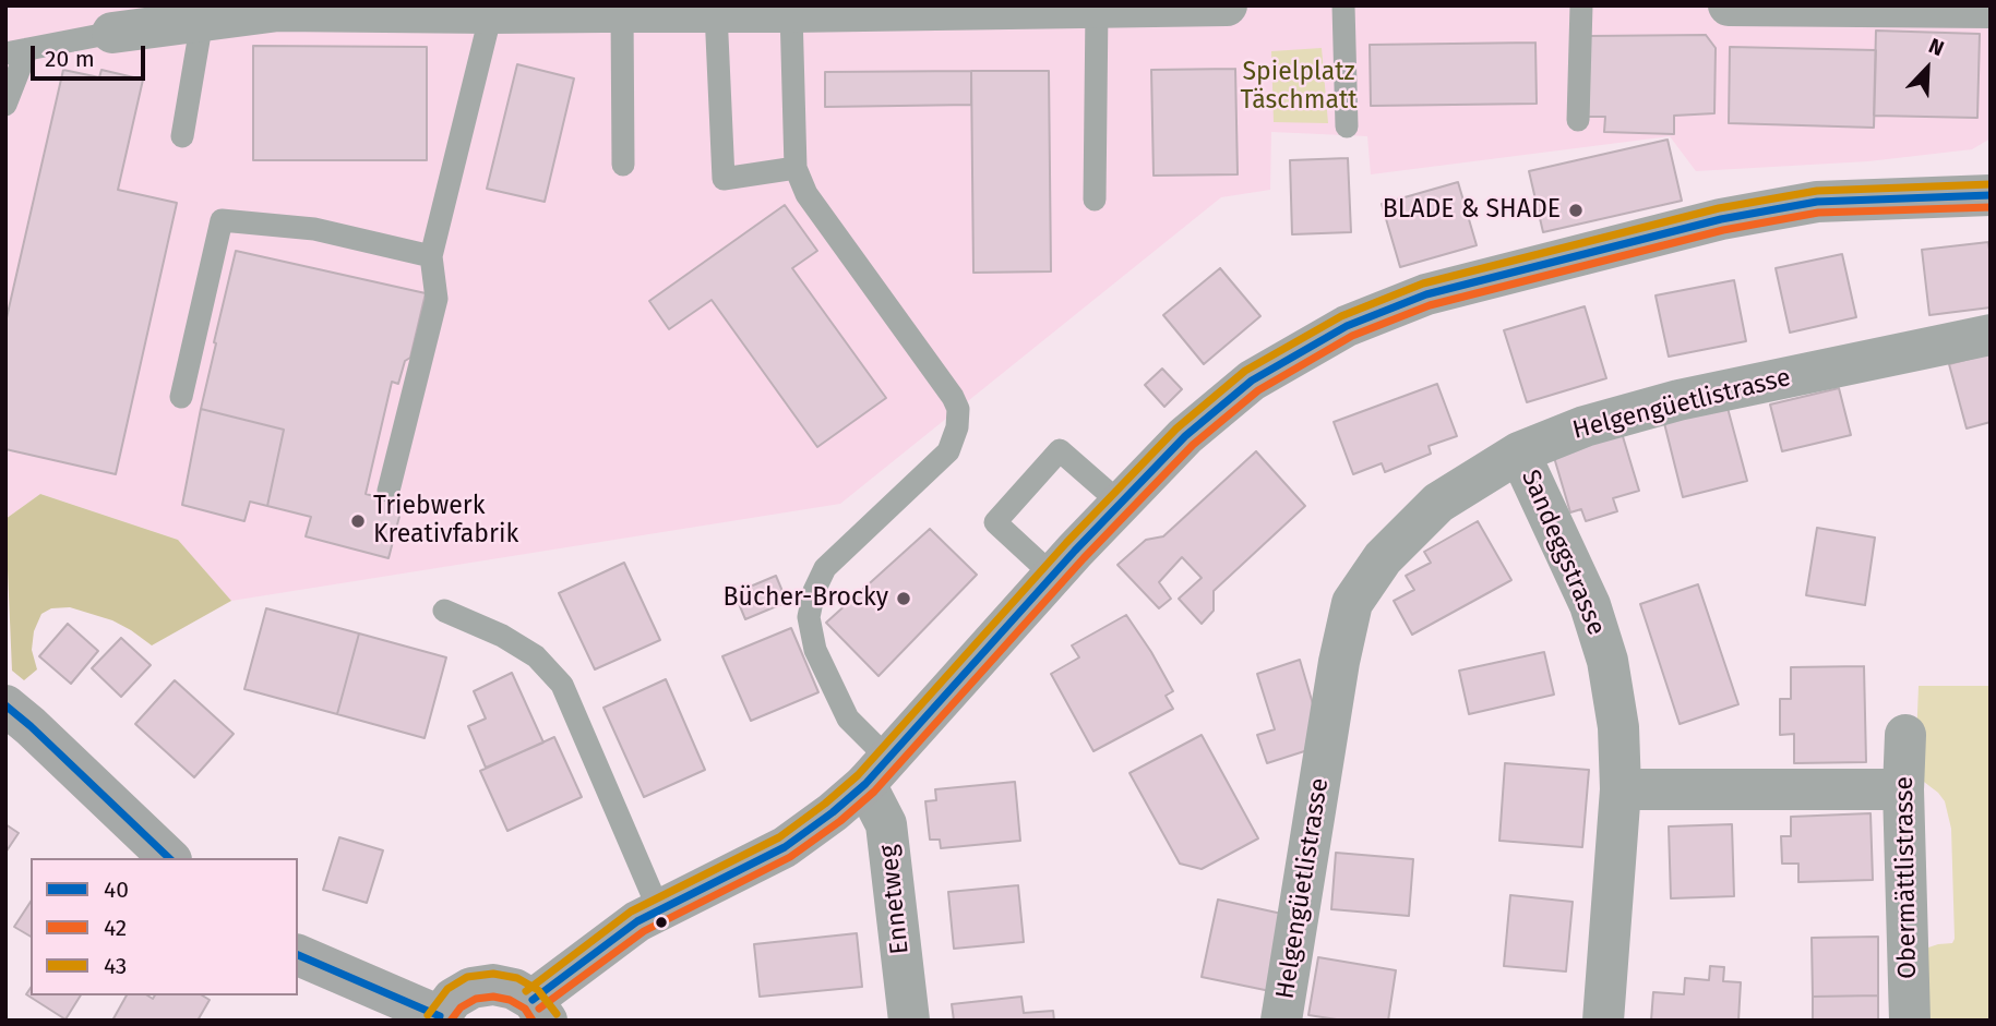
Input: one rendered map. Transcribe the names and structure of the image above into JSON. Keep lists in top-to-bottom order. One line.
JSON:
{"streets":{"street":["Helgengüetlistrasse","Sandeggstrasse","Obermättlistrasse","Ennetweg"]},"crossings":[["Helgengüetlistrasse","Sandeggstrasse"]],"parks":["Spielplatz Täschmatt"],"places":["BLADE & SHADE","Triebwerk Kreativfabrik","Bücher-Brocky"],"lines":["transit line 43","transit line 40","transit line 42"],"legend":["40","42","43"],"scale_bar":"20 m","north":"top right"}
